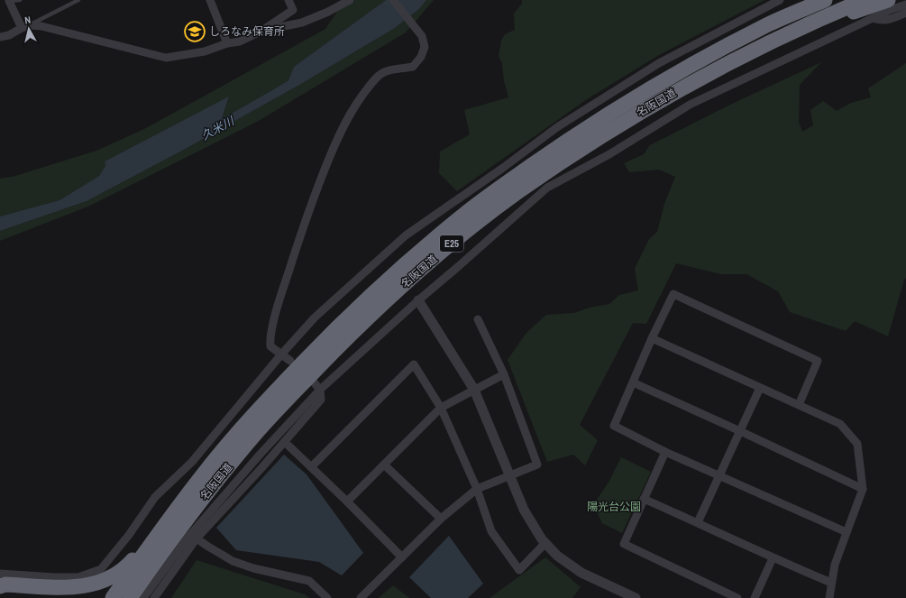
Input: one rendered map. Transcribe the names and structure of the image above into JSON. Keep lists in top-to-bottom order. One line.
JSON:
{"streets":{"highway":["名阪国道","E25"]},"water":["久米川"],"parks":["陽光台公園"],"places":{"school or university":["しろなみ保育所"]},"north":"top"}
